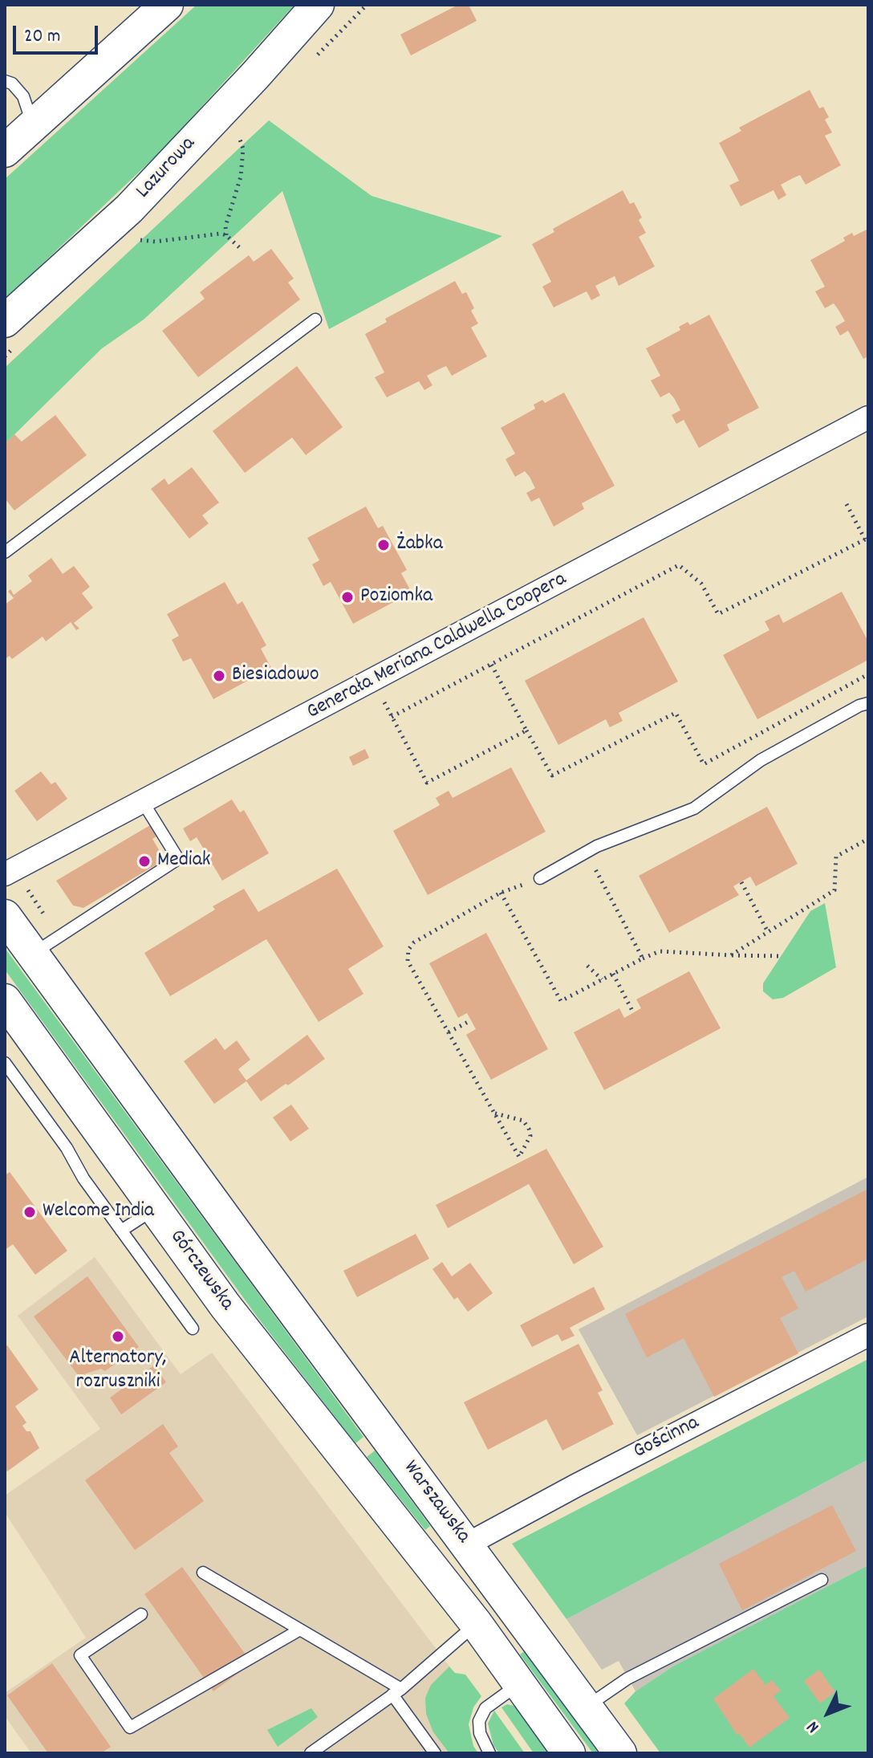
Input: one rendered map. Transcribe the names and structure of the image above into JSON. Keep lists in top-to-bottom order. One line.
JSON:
{"streets":{"main road":["Lazurowa","Górczewska","Warszawska"],"street":["Generała Meriana Caldwella Coopera","Gościnna"]},"crossings":[["Górczewska","Warszawska"],["Gościnna","Warszawska"]],"places":["Żabka","Poziomka","Biesiadowo","Mediak","Welcome India","Alternatory, rozruszniki"],"scale_bar":"20 m","north":"bottom left"}
